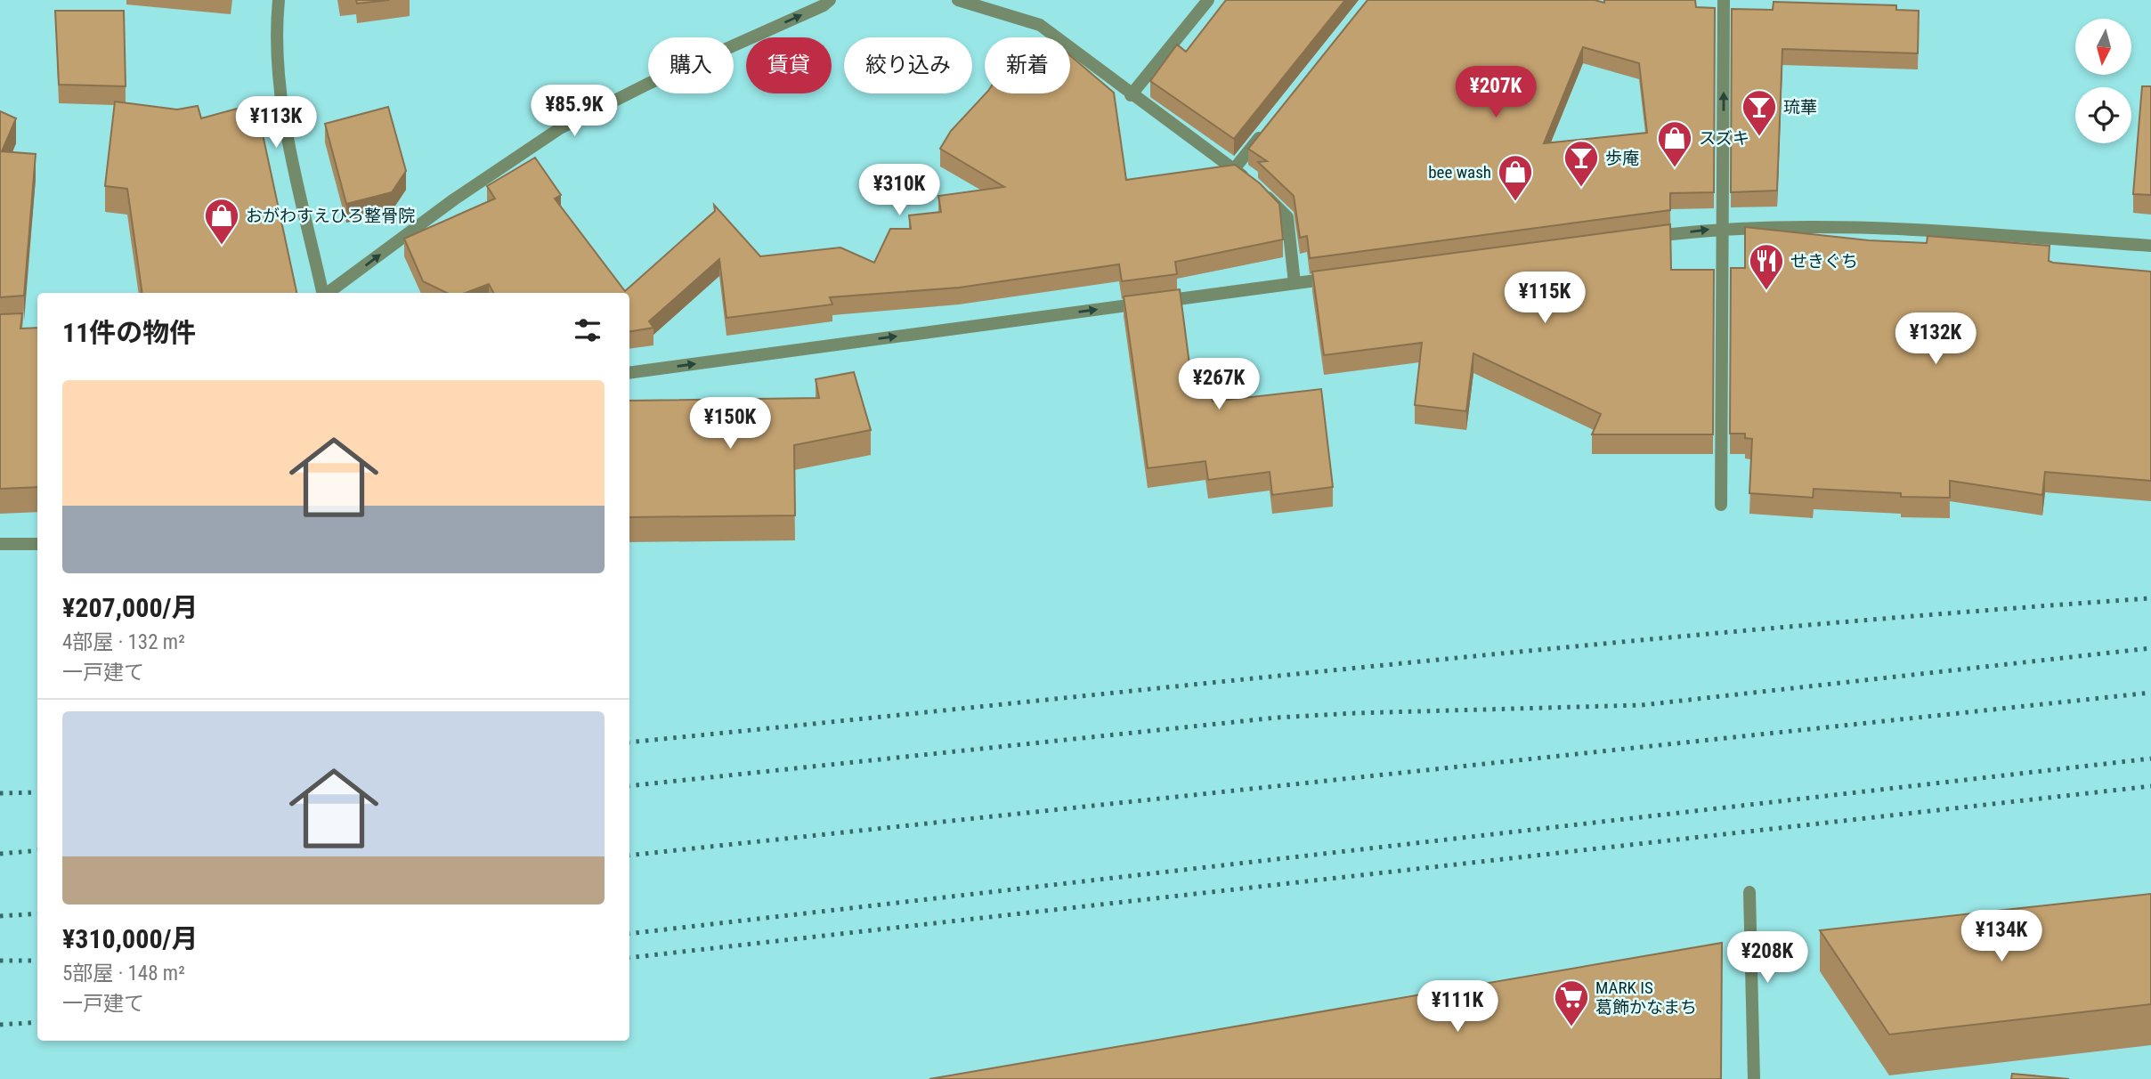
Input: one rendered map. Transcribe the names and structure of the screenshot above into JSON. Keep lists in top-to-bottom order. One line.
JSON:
{"places":{"bar":["琉華","歩庵"],"shop":["スズキ","bee wash","おがわすえひろ整骨院"],"restaurant":["せきぐち"],"supermarket":["MARK IS 葛飾かなまち"]},"north":"bottom","page":{"chip":["購入","賃貸","絞り込み","新着"],"price":["¥207K","¥85.9K","¥113K","¥310K","¥115K","¥132K","¥267K","¥150K","¥134K","¥208K","¥111K"],"heading":"11件の物件","list":[{"name":"¥207,000/月","note":"4部屋 · 132 m² · 一戸建て"},{"name":"¥310,000/月","note":"5部屋 · 148 m² · 一戸建て"}]}}
